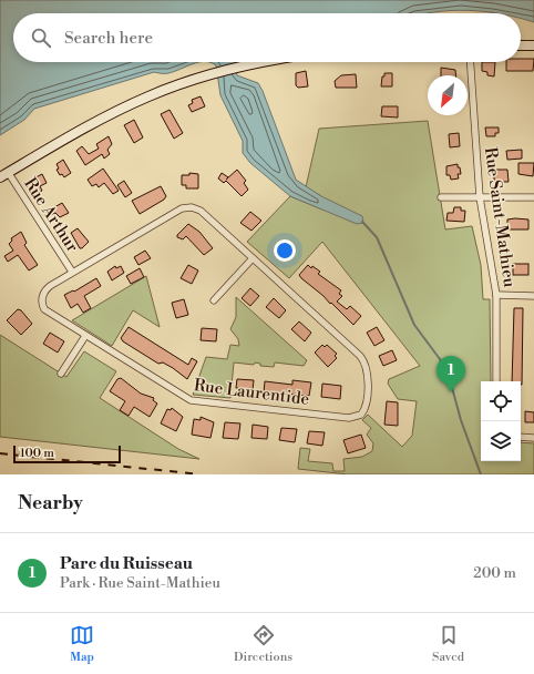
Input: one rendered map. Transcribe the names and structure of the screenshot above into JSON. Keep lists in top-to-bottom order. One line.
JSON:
{"streets":{"street":["Rue Arthur","Rue Saint-Mathieu","Rue Laurentide"]},"crossings":[["Rue Arthur","Rue Laurentide"]],"scale_bar":"100 m","north":"bottom left","page":{"search":"Search here","pins":"1","scale":"100 m","heading":"Nearby","list":[{"mark":"1","name":"Parc du Ruisseau","note":"Park · Rue Saint-Mathieu","value":"200 m"}],"nav":["Map","Directions","Saved"]}}
